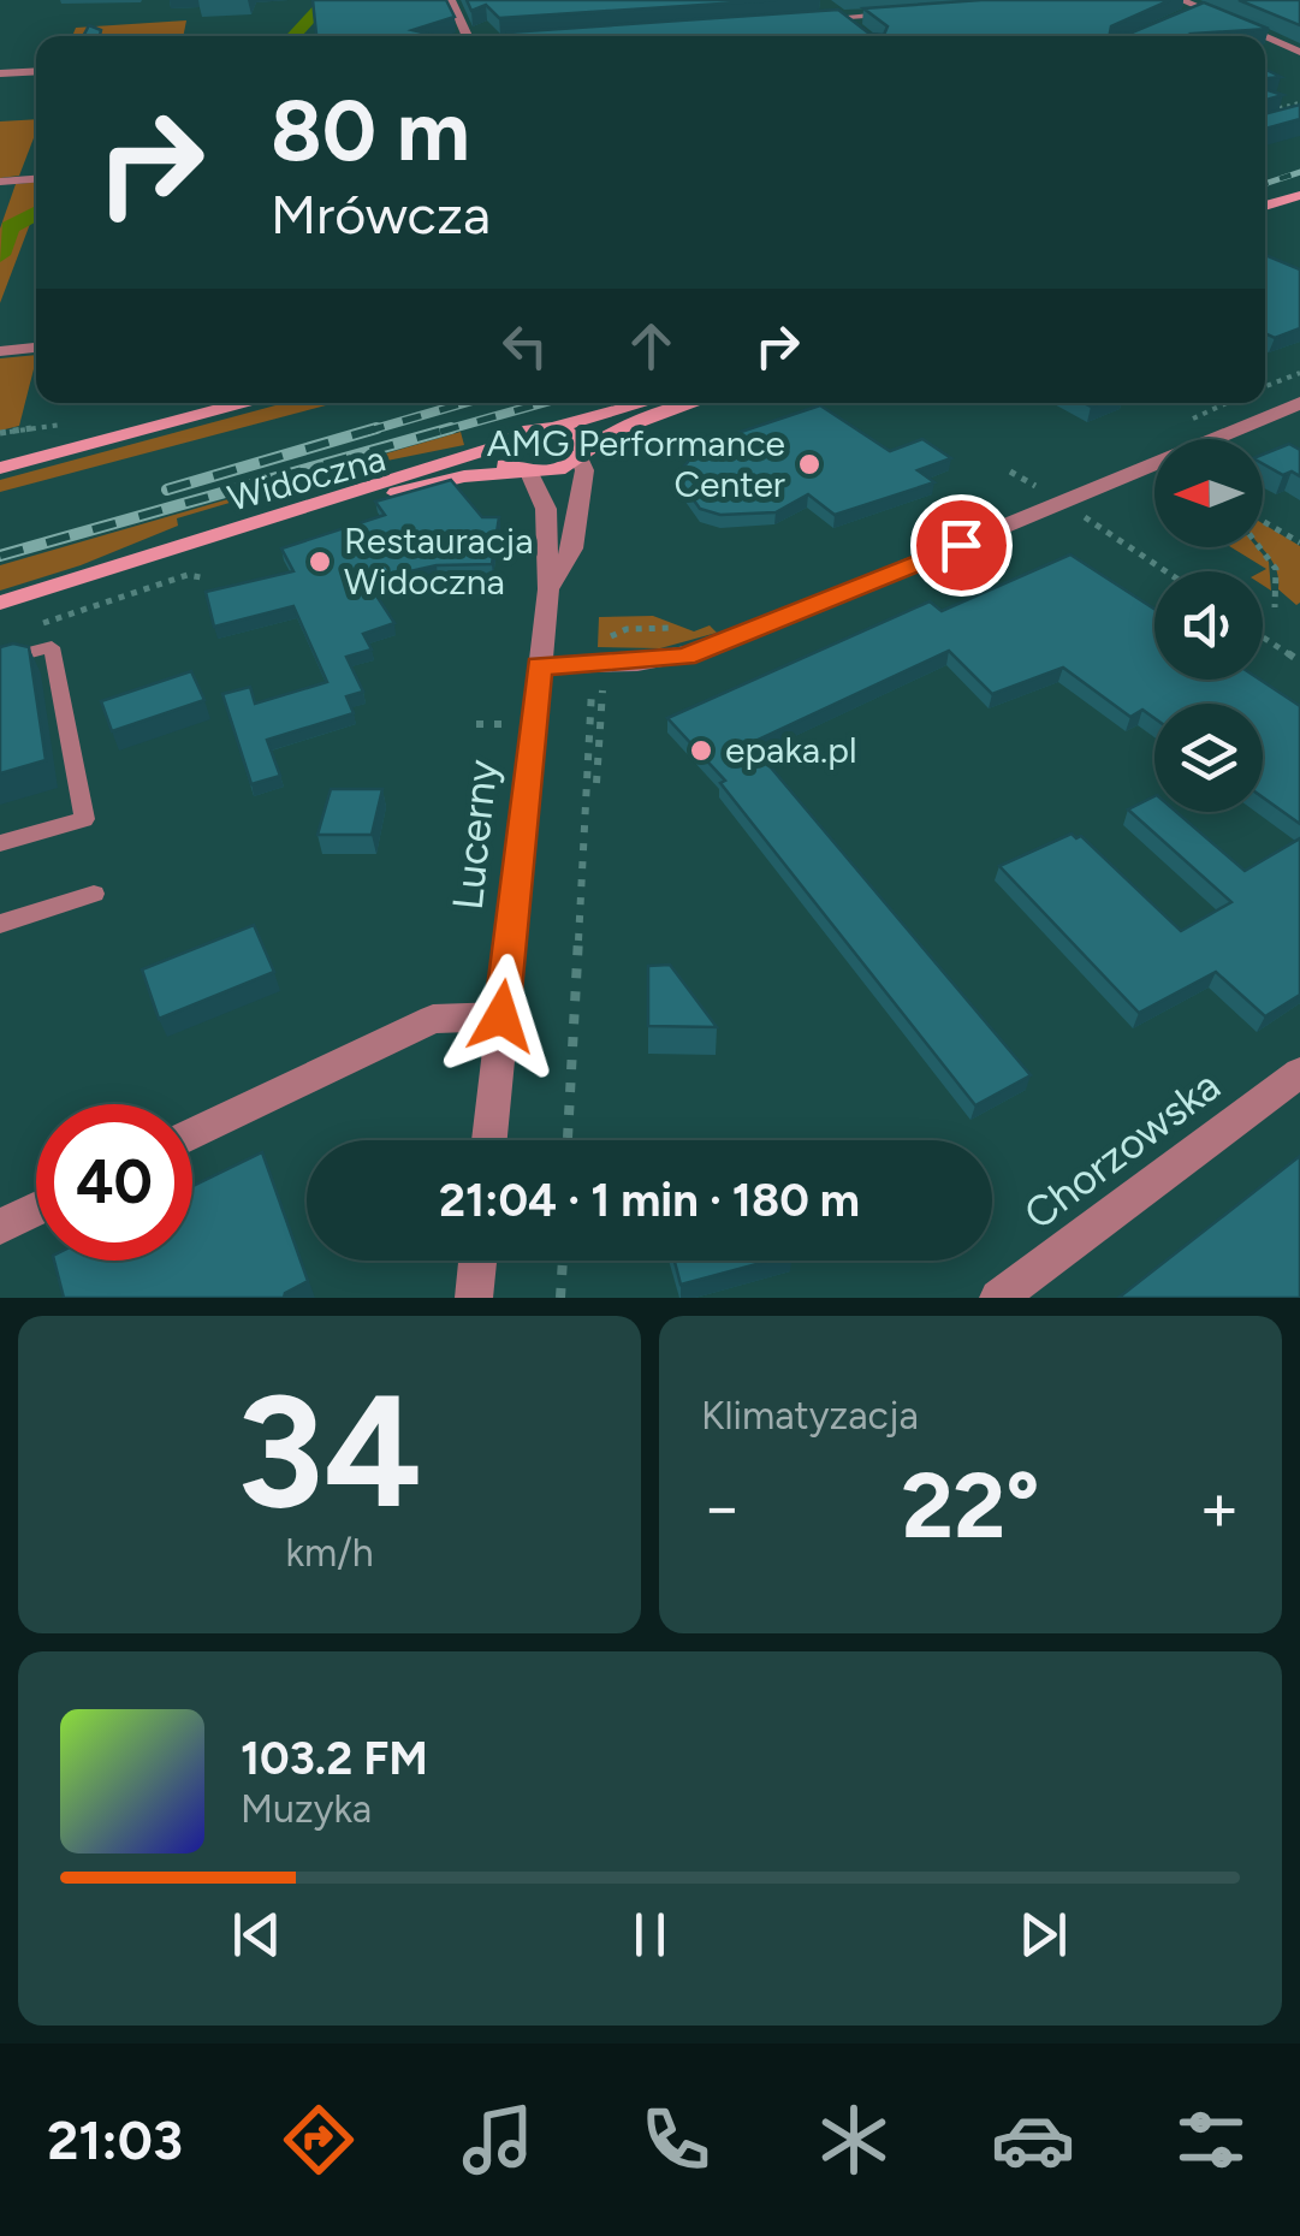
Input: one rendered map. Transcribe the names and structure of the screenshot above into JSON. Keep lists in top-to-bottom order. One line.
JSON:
{"streets":{"main road":["Widoczna"],"street":["Lucerny","Chorzowska"]},"crossings":[["Widoczna","Lucerny"]],"places":["AMG Performance Center","Restauracja Widoczna","epaka.pl"],"north":"left","page":{"turn":["80 m","Mrówcza"],"limit":"40","trip":"21:04 · 1 min · 180 m","tile":[["34","km/h"],"Klimatyzacja"],"heat":["−","22°","+"],"song":["103.2 FM","Muzyka"],"tabs":"21:03"}}
